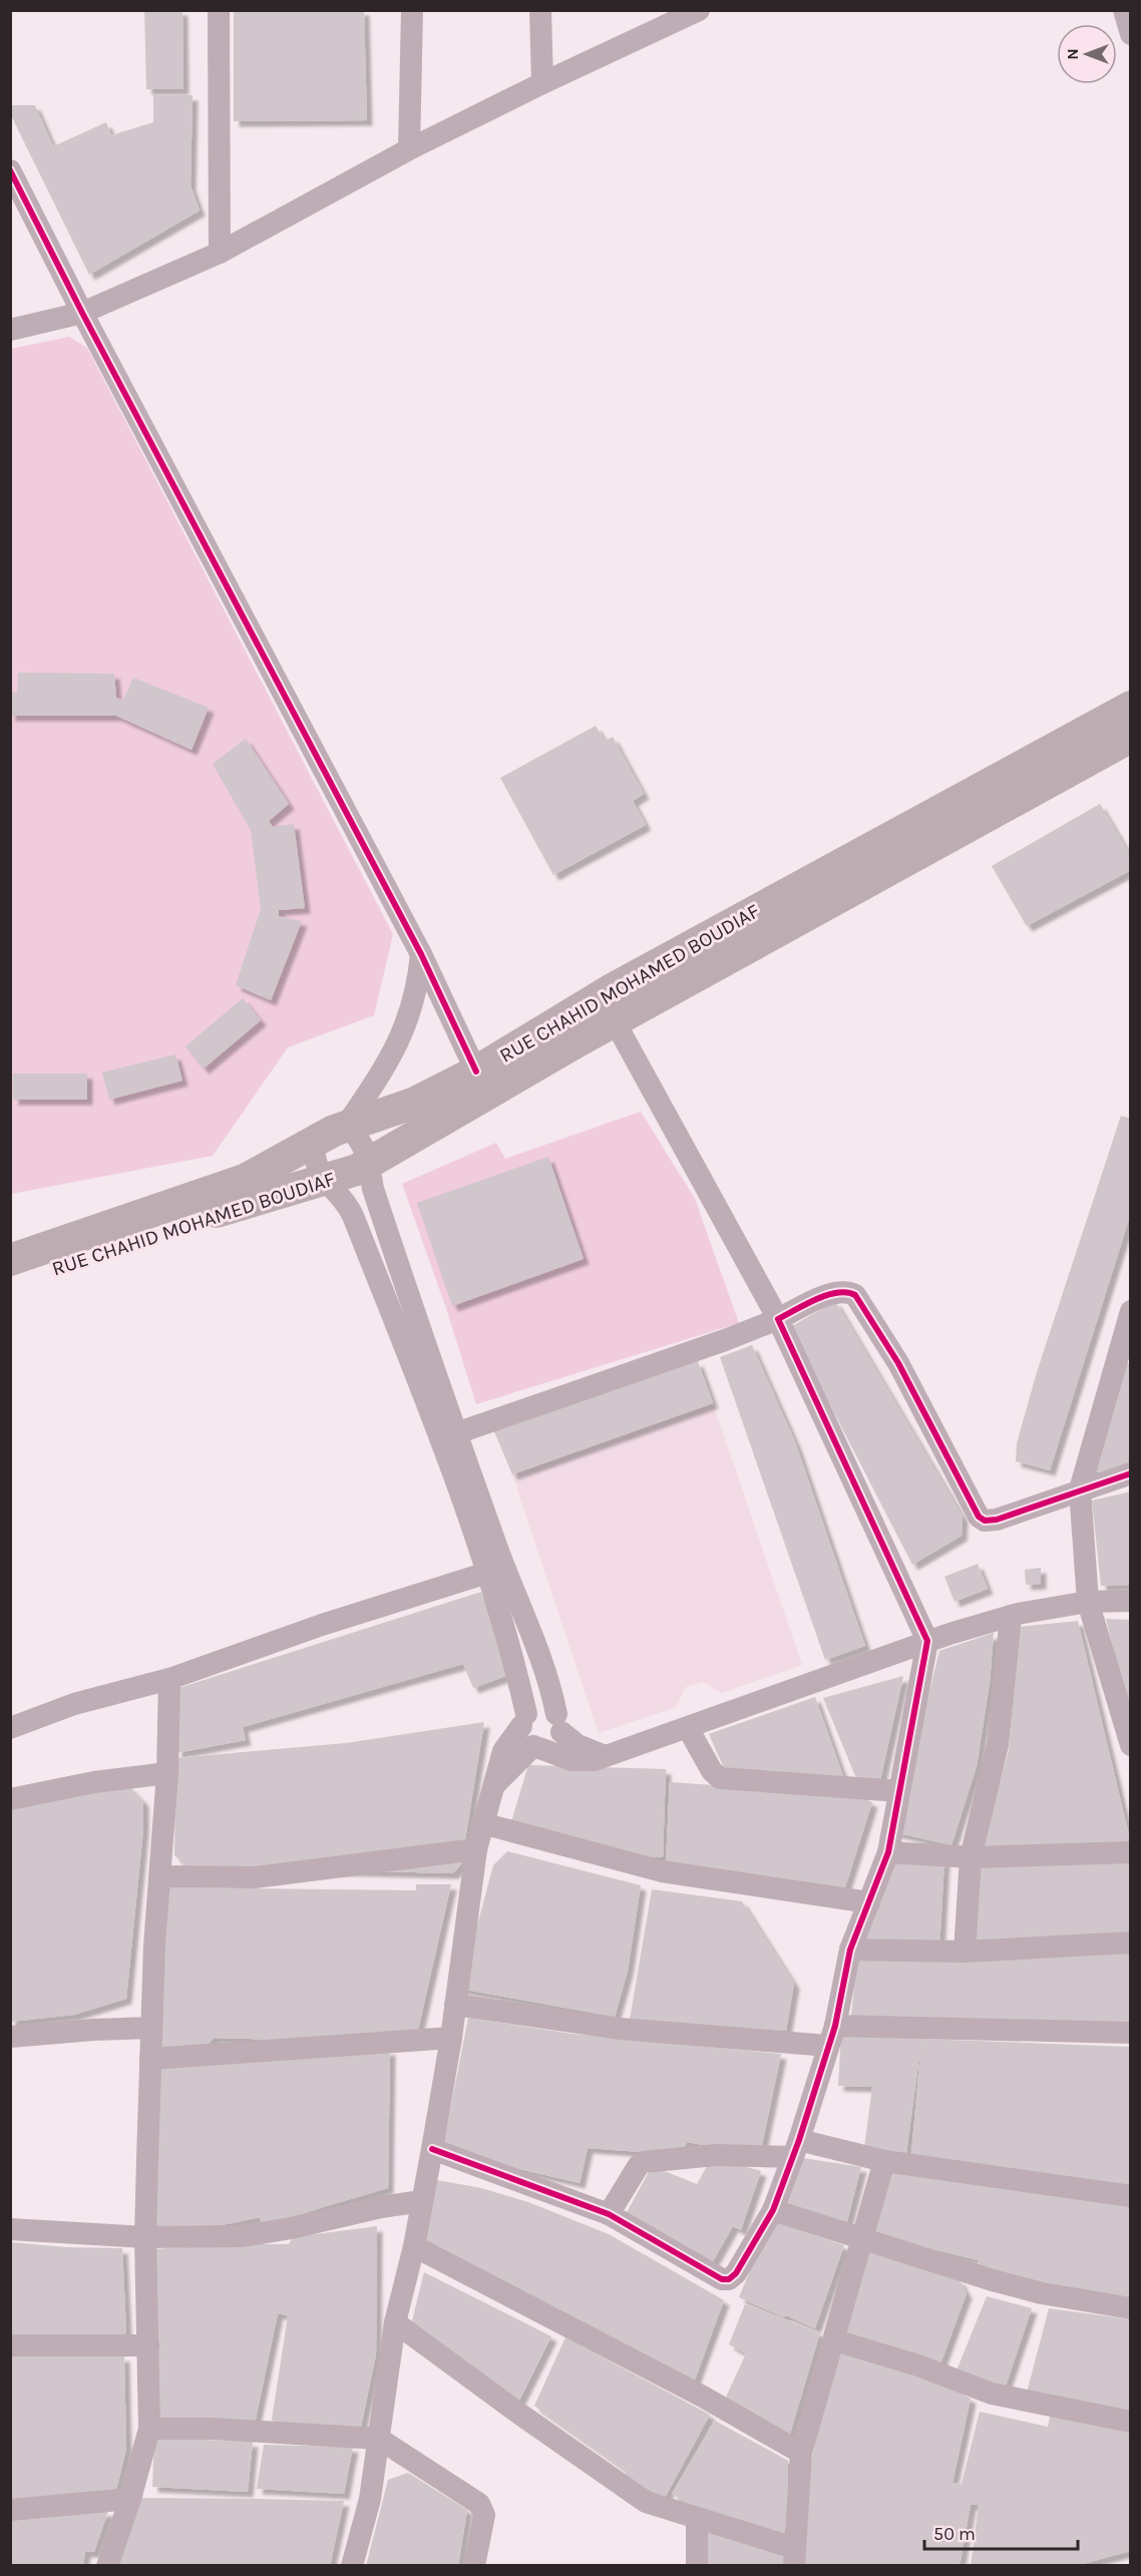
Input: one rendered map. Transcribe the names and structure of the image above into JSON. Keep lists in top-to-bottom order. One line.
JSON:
{"streets":{"main road":["RUE CHAHID MOHAMED BOUDIAF"]},"scale_bar":"50 m","north":"left"}
